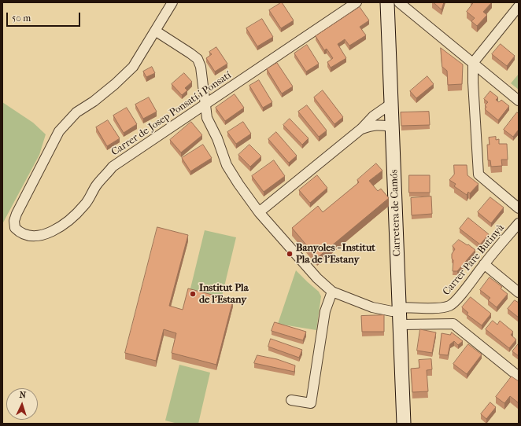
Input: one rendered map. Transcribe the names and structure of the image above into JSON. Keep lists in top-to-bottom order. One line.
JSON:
{"streets":{"street":["Carrer de Josep Ponsatí i Ponsatí","Carretera de Camós","Carrer Pare Butinyà"]},"places":["Banyoles - Institut Pla de l'Estany","Institut Pla de l'Estany"],"scale_bar":"50 m","north":"top"}
